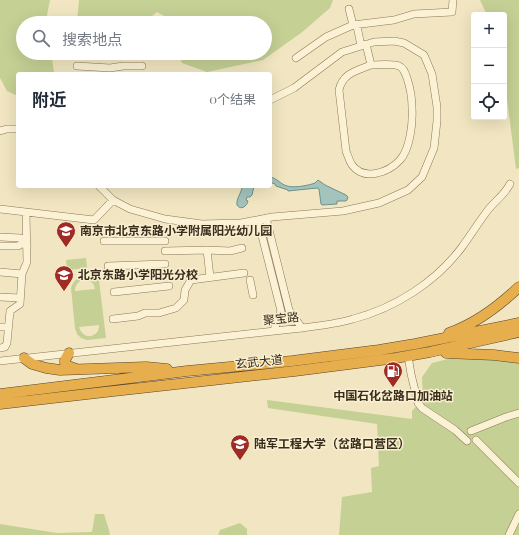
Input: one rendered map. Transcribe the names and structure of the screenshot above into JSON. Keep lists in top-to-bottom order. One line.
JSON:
{"streets":{"highway":["玄武大道"],"street":["聚宝路"]},"places":{"school or university":["南京市北京东路小学附属阳光幼儿园","北京东路小学阳光分校","陆军工程大学（岔路口营区）"],"fuel station":["中国石化岔路口加油站"]},"page":{"map_buttons":["+","−"],"search":"搜索地点","heading":["附近","0个结果"]}}
